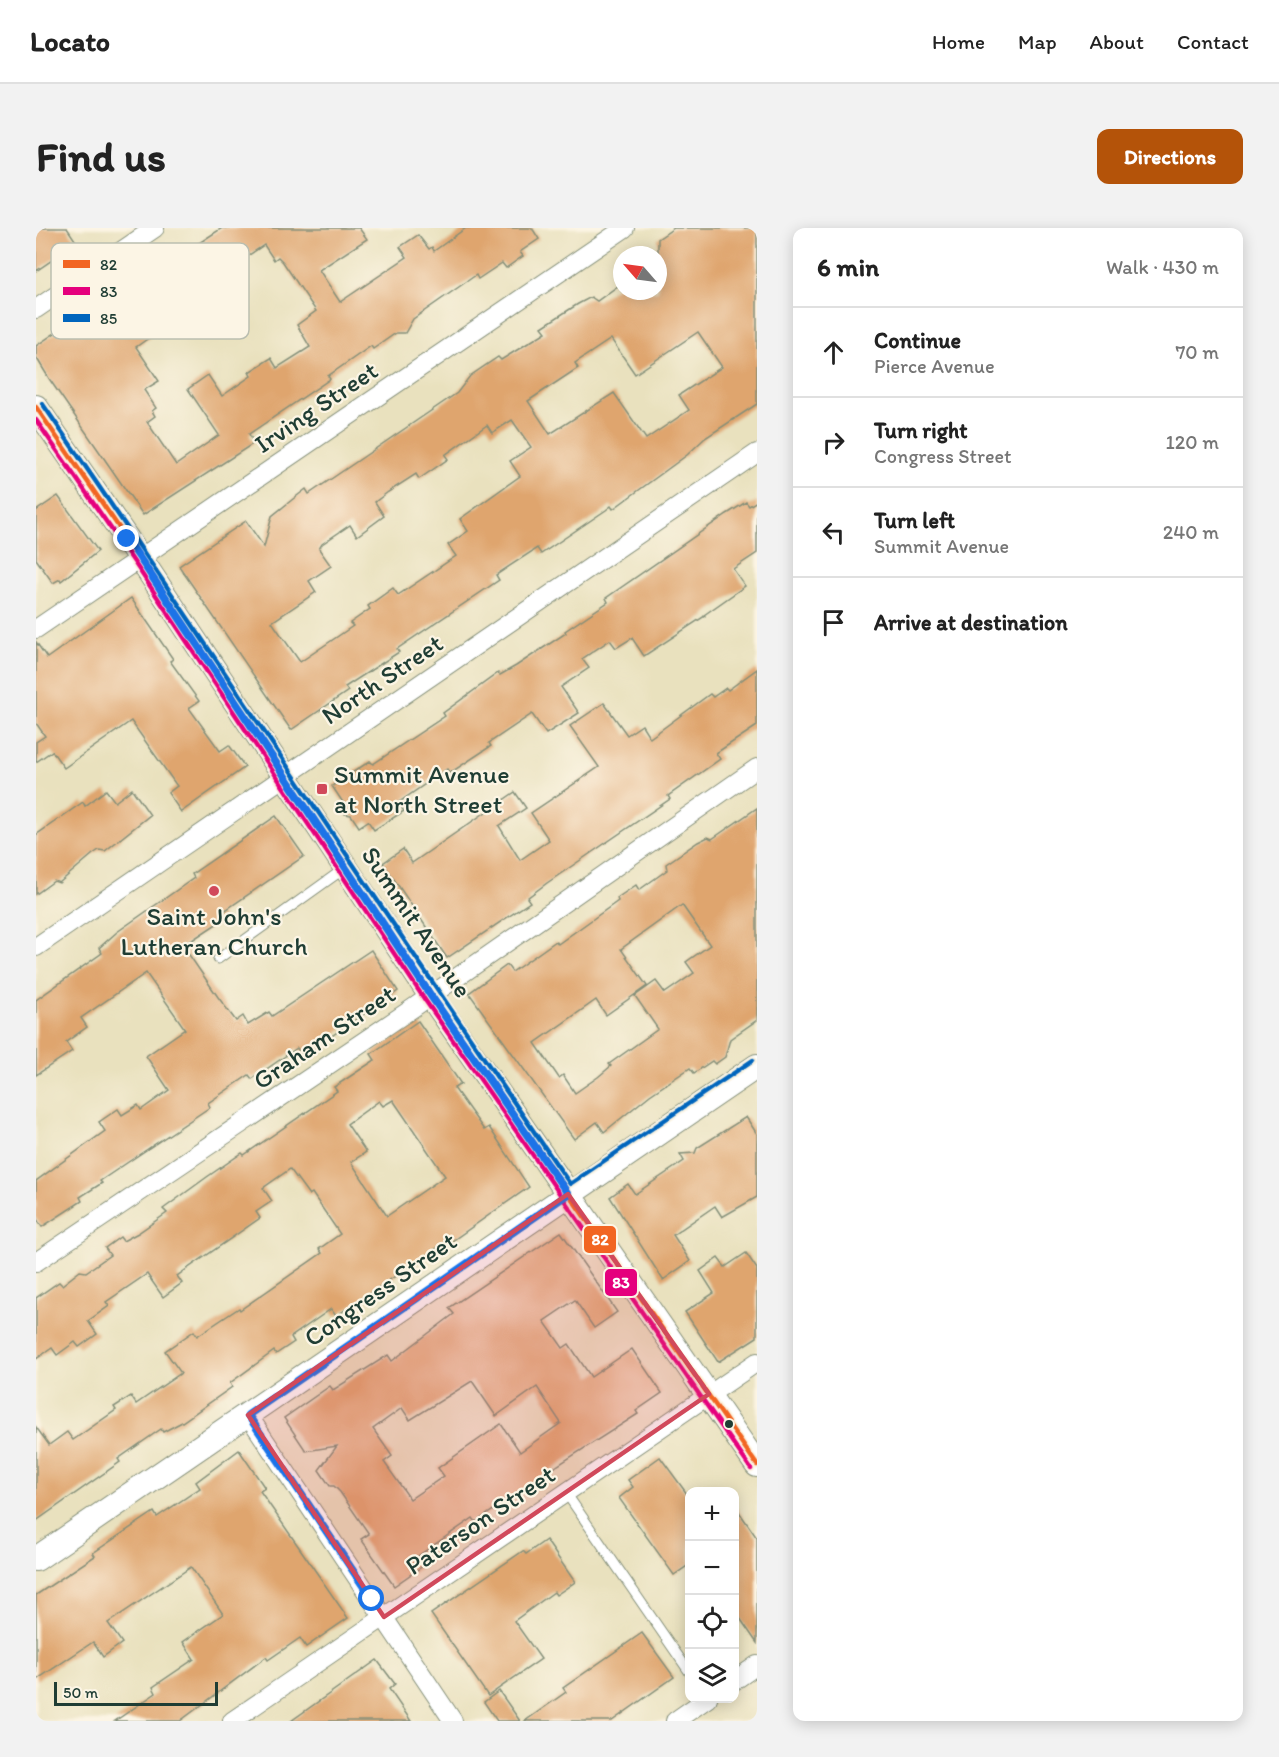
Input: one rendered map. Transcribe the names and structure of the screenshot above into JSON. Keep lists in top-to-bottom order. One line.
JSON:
{"streets":{"street":["Irving Street","North Street","Summit Avenue","Graham Street","Congress Street","Paterson Street"]},"crossings":[["Irving Street","Summit Avenue"],["North Street","Summit Avenue"],["Summit Avenue","Graham Street"],["Summit Avenue","Congress Street"],["Summit Avenue","Paterson Street"]],"places":{"transit":["Summit Avenue at North Street"],"other":["Saint John's Lutheran Church"]},"lines":["transit line 85","transit line 82","transit line 83"],"legend":["82","83","85"],"scale_bar":"50 m","north":"top left","page":{"header":"Locato","nav":["Home","Map","About","Contact"],"buttons":"Directions","title":"Find us","heading":["6 min","Walk · 430 m"],"list":[["Continue","Pierce Avenue","70 m"],["Turn right","Congress Street","120 m"],["Turn left","Summit Avenue","240 m"],"Arrive at destination"],"map_buttons":["+","−"],"scale":"50 m"}}
